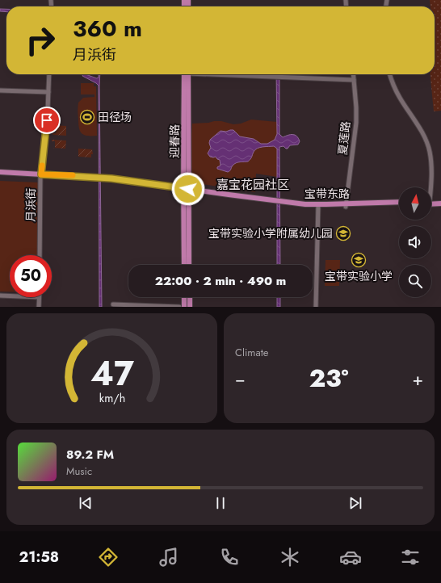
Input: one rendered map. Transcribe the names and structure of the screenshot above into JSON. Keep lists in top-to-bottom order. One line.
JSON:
{"streets":{"main road":["迎春路","宝带东路"],"street":["夏莲路","月浜街"]},"crossings":[["夏莲路","宝带东路"],["迎春路","宝带东路"],["宝带东路","月浜街"]],"districts":["嘉宝花园社区"],"places":{"sports":["田径场"],"school or university":["宝带实验小学附属幼儿园","宝带实验小学"]},"north":"top","page":{"turn":["360 m","月浜街"],"limit":"50","trip":"22:00 · 2 min · 490 m","tile":"Climate","heat":["−","23°","+"],"song":["89.2 FM","Music"],"tabs":"21:58","gauge":["47","km/h"]}}
